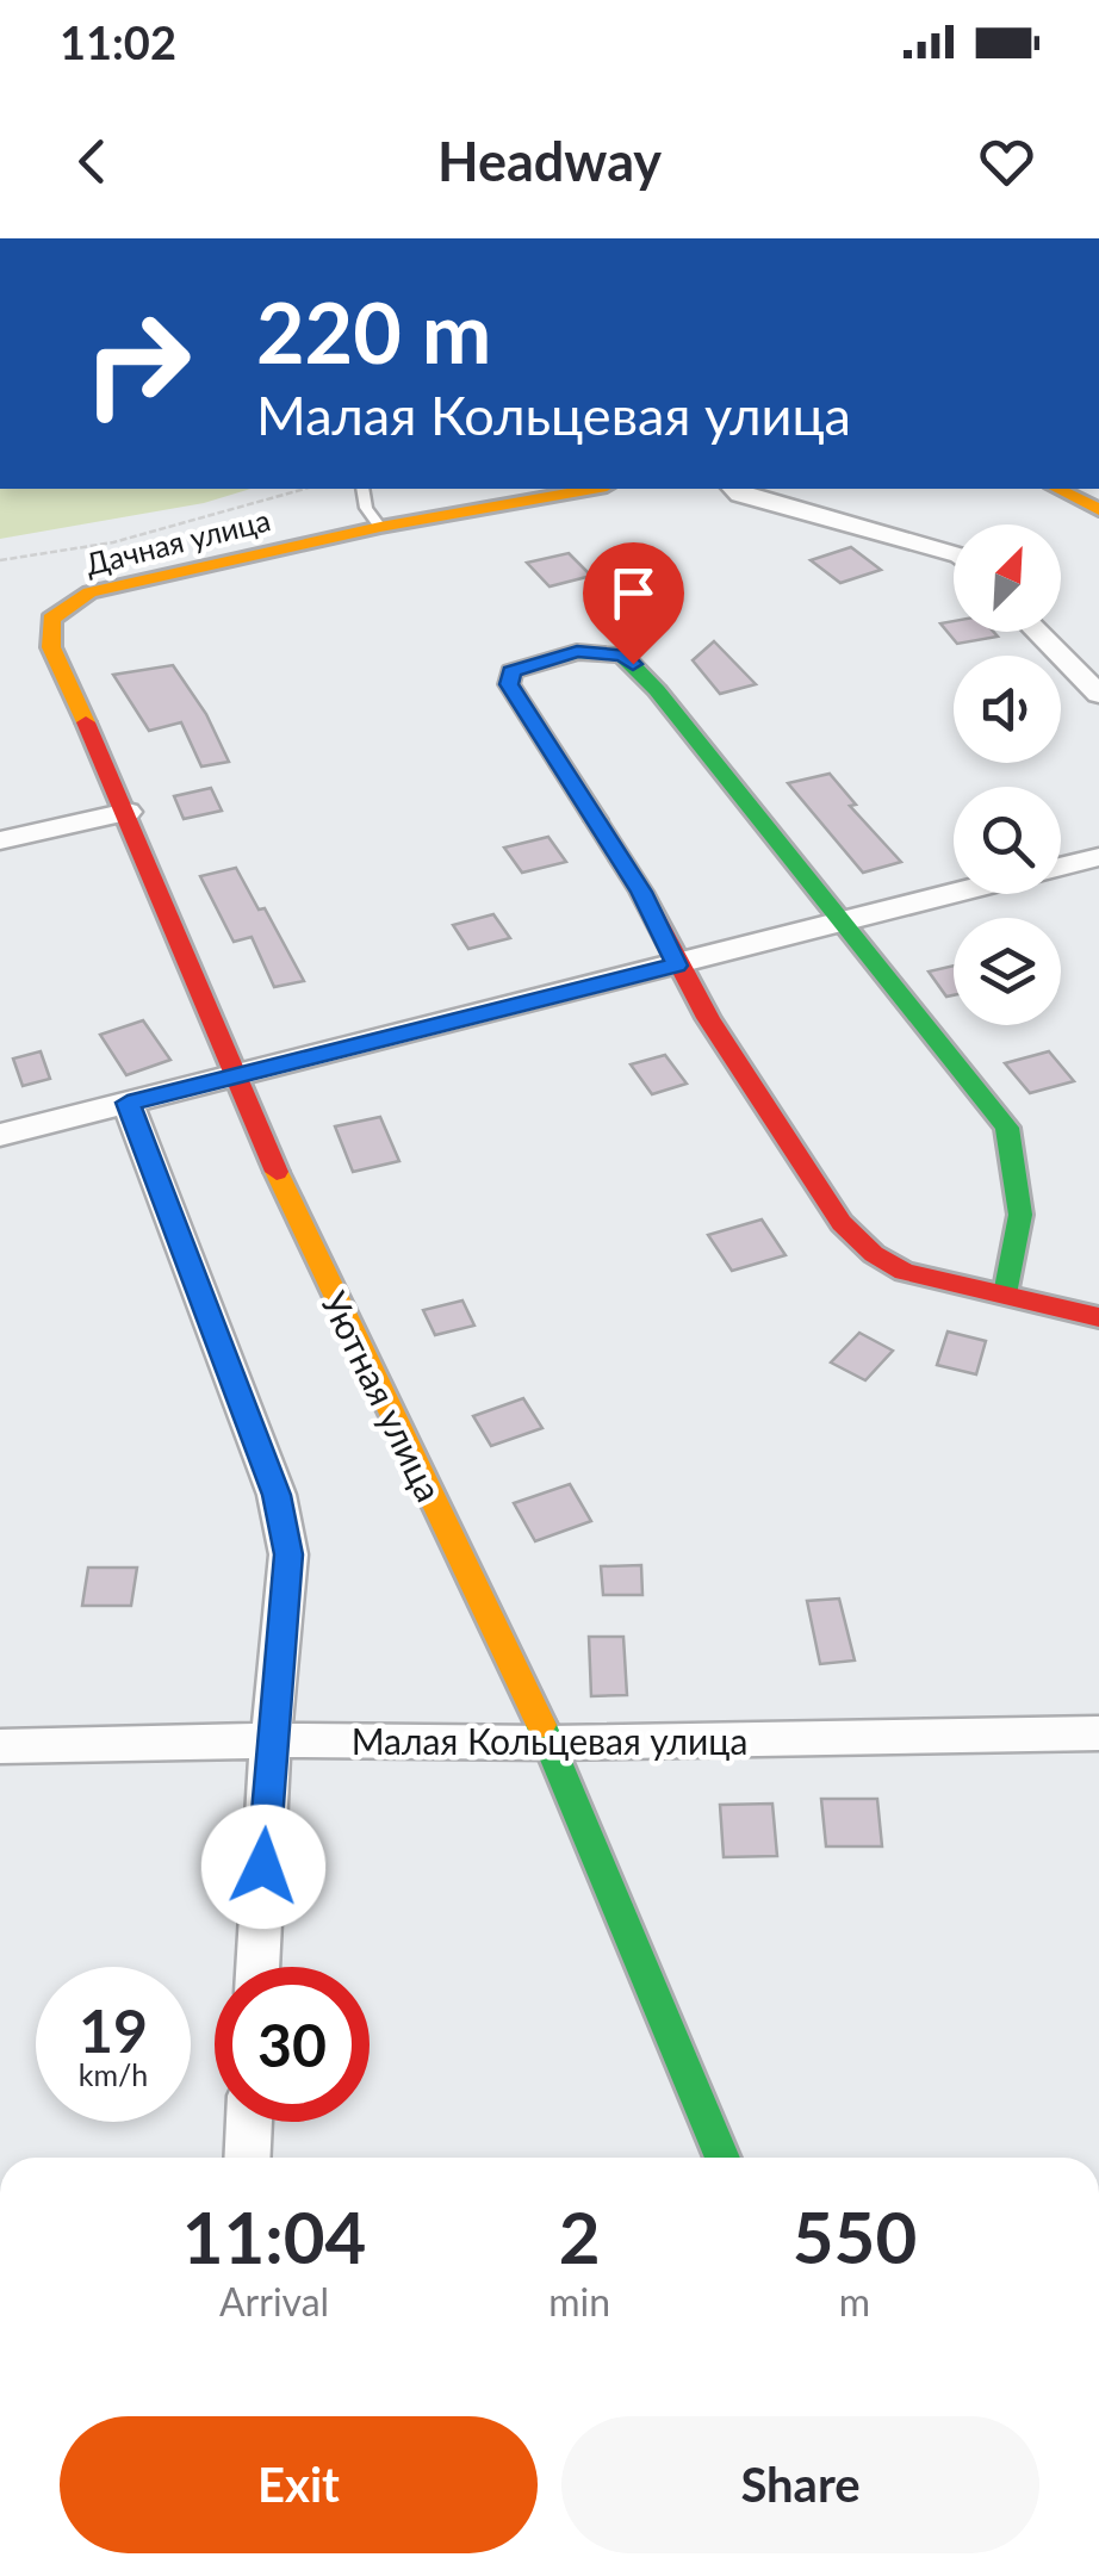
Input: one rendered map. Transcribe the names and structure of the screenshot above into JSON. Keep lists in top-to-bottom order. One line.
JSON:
{"streets":{"street":["Дачная улица","Уютная улица","Малая Кольцевая улица"]},"crossings":[["Дачная улица","Уютная улица"],["Уютная улица","Малая Кольцевая улица"]],"north":"top right","page":{"status":"11:02","header":"Headway","turn":["220 m","Малая Кольцевая улица"],"speed":"19 km/h","limit":"30","eta":["11:04","Arrival","2","min","550","m"],"buttons":["Exit","Share"]}}
